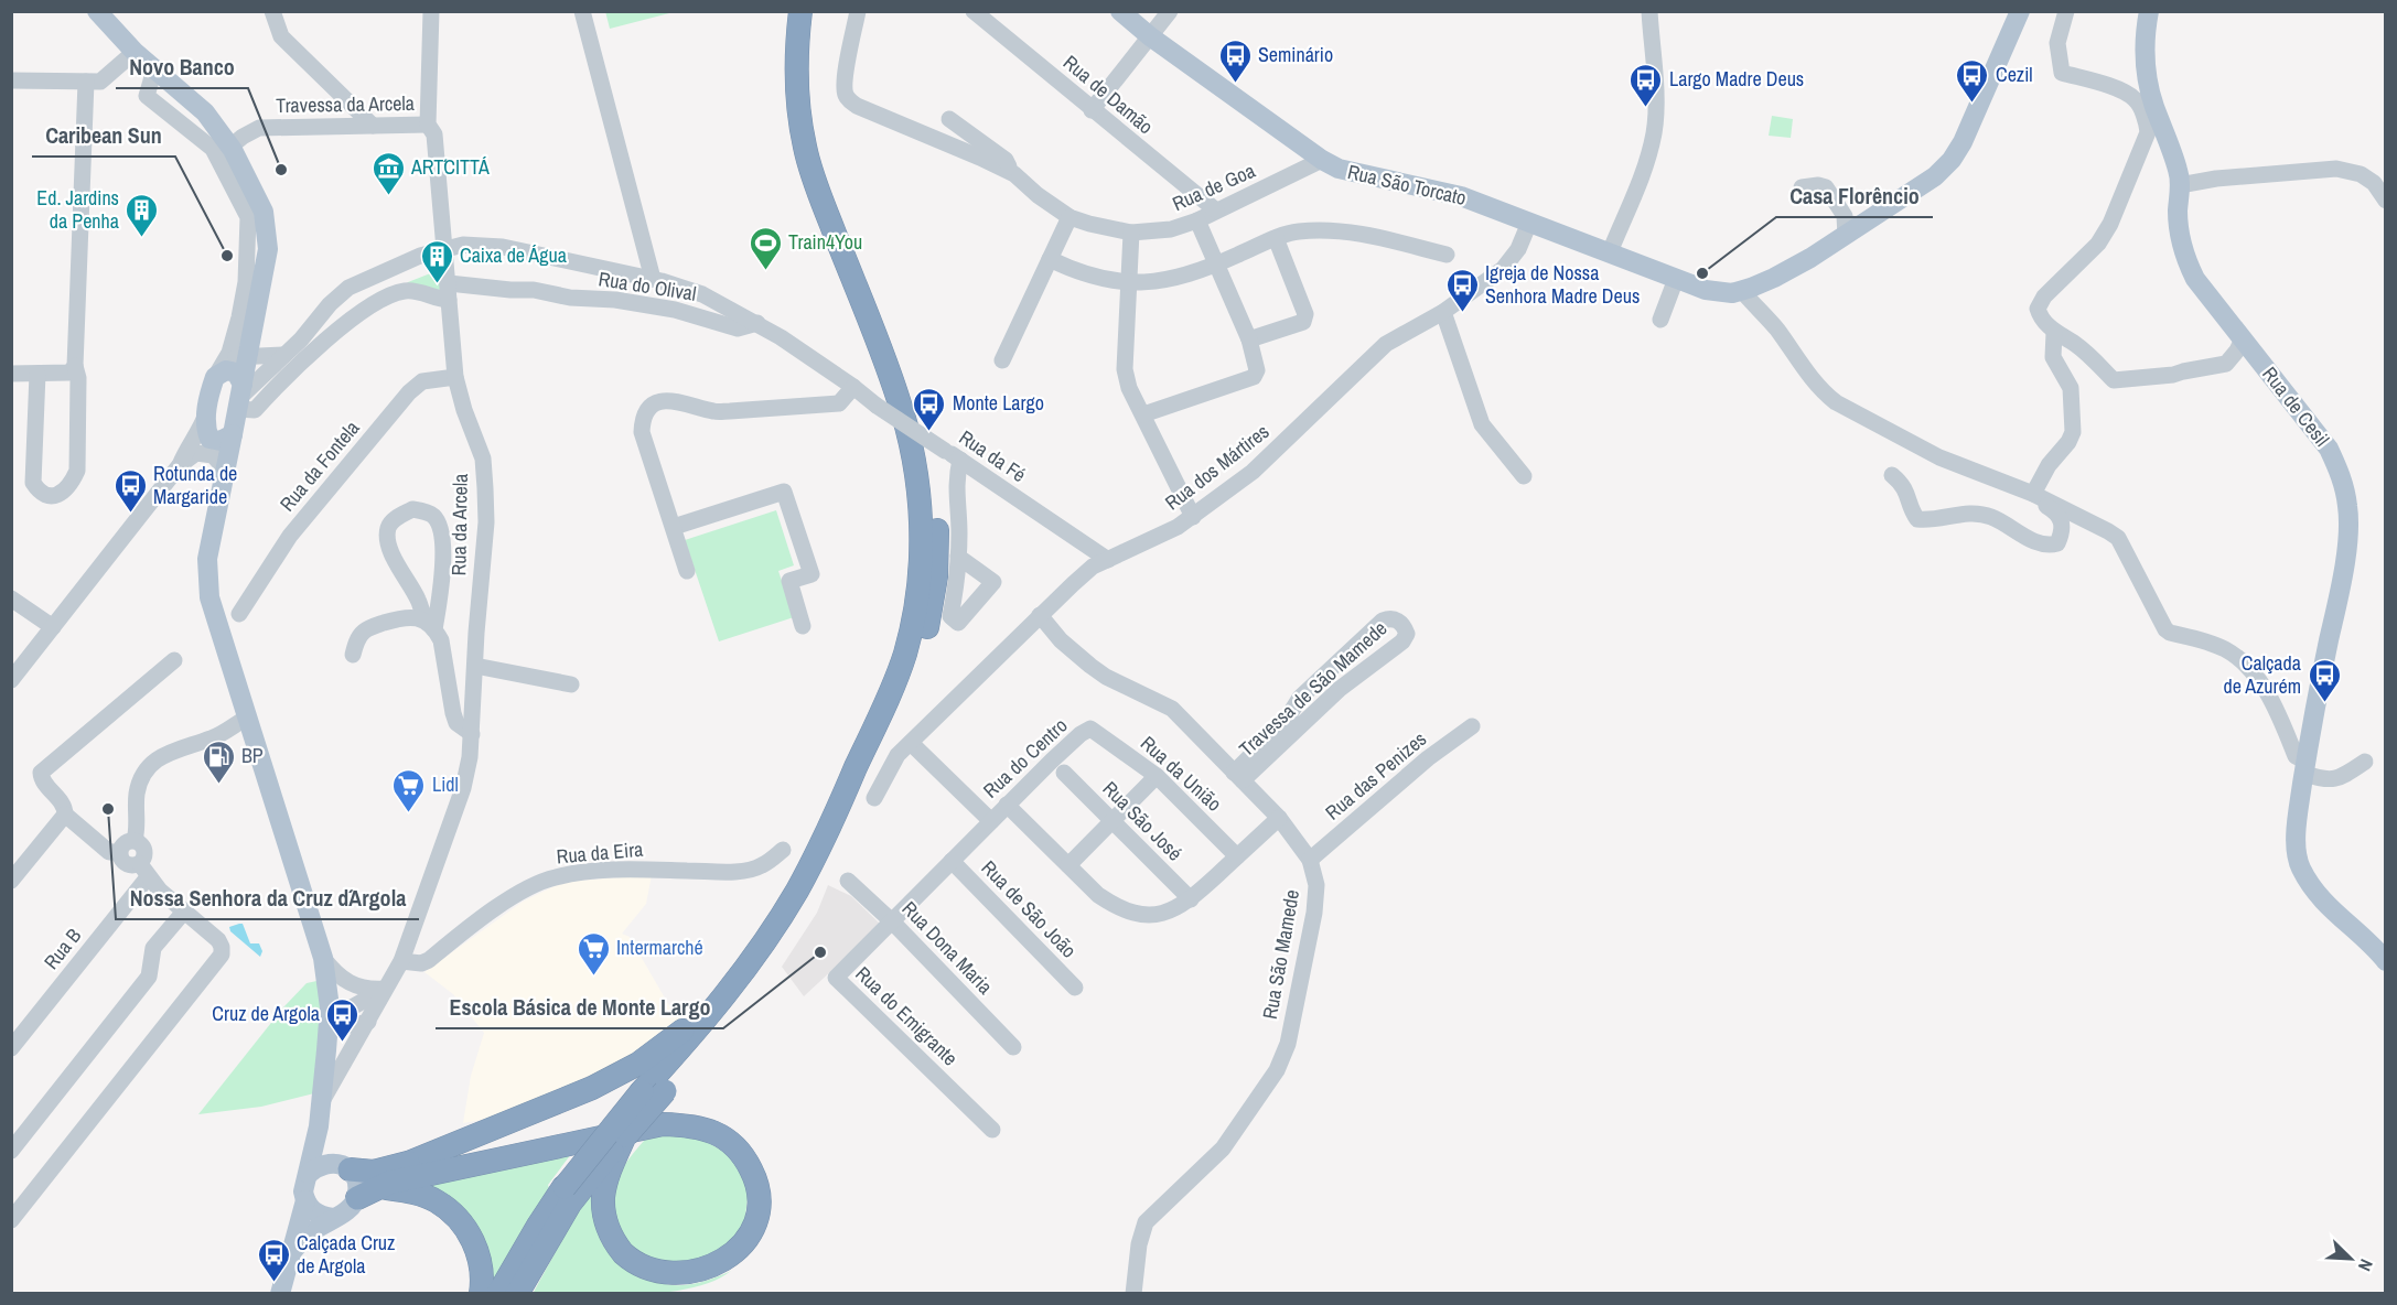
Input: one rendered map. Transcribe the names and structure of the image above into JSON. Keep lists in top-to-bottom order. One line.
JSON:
{"streets":{"main road":["Rua São Torcato","Rua de Cesil"],"street":["Rua de Damão","Travessa da Arcela","Rua de Goa","Rua do Olival","Rua da Fé","Rua da Fontela","Rua dos Mártires","Rua da Arcela","Travessa de São Mamede","Rua do Centro","Rua da União","Rua das Penizes","Rua São José","Rua da Eira","Rua de São João","Rua Dona Maria","Rua B","Rua São Mamede","Rua do Emigrante"]},"crossings":[["Rua de Damão","Rua de Goa"],["Travessa da Arcela","Rua da Arcela"],["Rua São Torcato","Rua de Goa"],["Rua São Torcato","Rua dos Mártires"],["Rua do Olival","Rua da Fé"],["Rua do Olival","Rua da Arcela"],["Rua da Fé","Rua dos Mártires"],["Rua da Fé","Rua da Arcela"],["Rua da Fontela","Rua da Arcela"],["Rua dos Mártires","Rua São Mamede"],["Rua da Arcela","Rua da Eira"],["Travessa de São Mamede","Rua São Mamede"],["Rua do Centro","Rua da União"],["Rua do Centro","Rua do Emigrante"],["Rua das Penizes","Rua São Mamede"],["Rua de São João","Rua do Emigrante"],["Rua Dona Maria","Rua do Emigrante"]],"places":{"bus stop":["Seminário","Cezil","Largo Madre Deus","Igreja de Nossa Senhora Madre Deus","Monte Largo","Rotunda de Margaride","Calçada de Azurém","Cruz de Argola","Calçada Cruz de Argola"],"other":["Novo Banco","Caribean Sun","Casa Florêncio","Nossa Senhora da Cruz d´Argola","Escola Básica de Monte Largo"],"museum":["ART´CITTÁ"],"building":["Ed. Jardins da Penha","Caixa de Água"],"sports":["Train4You"],"fuel station":["BP"],"supermarket":["Lidl","Intermarché"]},"north":"bottom right"}
